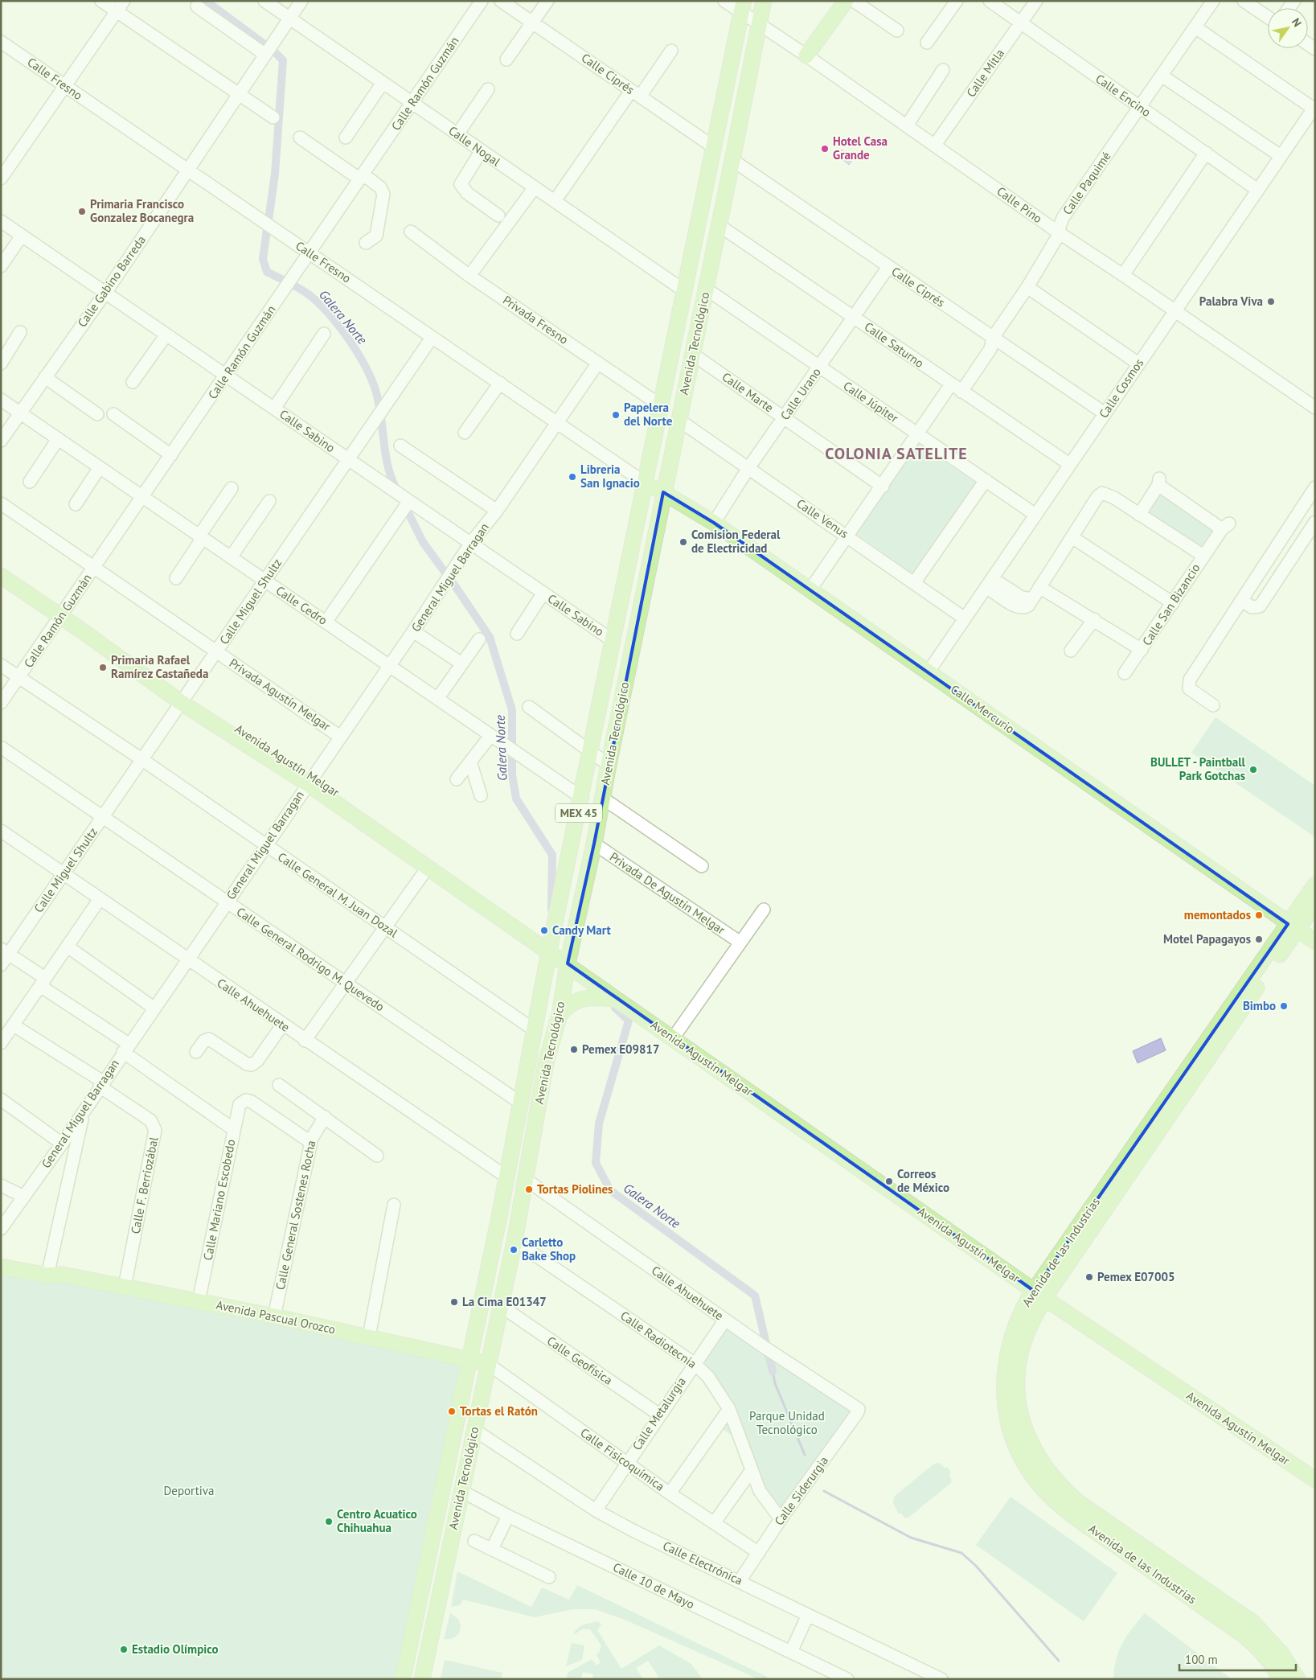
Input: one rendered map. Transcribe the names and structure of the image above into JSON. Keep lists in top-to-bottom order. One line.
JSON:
{"streets":{"main road":["Avenida Tecnológico","Calle Mercurio","Avenida Agustín Melgar","MEX 45","Avenida de las Industrias","Avenida Pascual Orozco"],"street":["Calle Mitla","Calle Ciprés","Calle Fresno","Calle Ramón Guzmán","Calle Encino","Calle Nogal","Calle Paquimé","Calle Pino","Calle Gabino Barreda","Privada Fresno","Calle Saturno","Calle Cosmos","Calle Marte","Calle Urano","Calle Júpiter","Calle Sabino","Calle Venus","General Miguel Barragan","Calle Miguel Shultz","Calle San Bizancio","Calle Cedro","Privada Agustín Melgar","Privada De Agustín Melgar","Calle General M. Juan Dozal","Calle General Rodrigo M. Quevedo","Calle Ahuehuete","Calle F. Berriozábal","Calle Mariano Escobedo","Calle General Sostenes Rocha","Calle Radiotecnia","Calle Geofísica","Calle Metalurgia","Calle Fisicoquímica","Calle Siderurgia","Calle Electrónica","Calle 10 de Mayo"]},"crossings":[["Calle Mitla","Calle Encino"],["Calle Mitla","Calle Pino"],["Calle Ciprés","Calle Paquimé"],["Calle Ciprés","Avenida Tecnológico"],["Calle Ciprés","Calle Cosmos"],["Calle Ciprés","Calle Urano"],["Calle Fresno","Calle Ramón Guzmán"],["Calle Fresno","Calle Gabino Barreda"],["Calle Fresno","Avenida Tecnológico"],["Calle Fresno","General Miguel Barragan"],["Calle Fresno","Calle Miguel Shultz"],["Calle Fresno","Calle Mercurio"],["Calle Ramón Guzmán","Calle Nogal"],["Calle Ramón Guzmán","Calle Sabino"],["Calle Ramón Guzmán","Calle Cedro"],["Calle Ramón Guzmán","Privada Agustín Melgar"],["Calle Ramón Guzmán","Avenida Agustín Melgar"],["Calle Ramón Guzmán","Calle General M. Juan Dozal"],["Calle Encino","Calle Paquimé"],["Calle Encino","Calle Cosmos"],["Calle Nogal","Calle Gabino Barreda"],["Calle Nogal","Avenida Tecnológico"],["Calle Paquimé","Calle Pino"],["Calle Paquimé","Calle Saturno"],["Calle Pino","Avenida Tecnológico"],["Calle Pino","Calle Cosmos"],["Calle Gabino Barreda","Calle Sabino"],["Calle Gabino Barreda","Calle Cedro"],["Privada Fresno","Avenida Tecnológico"],["Privada Fresno","General Miguel Barragan"],["Avenida Tecnológico","Calle Saturno"],["Avenida Tecnológico","Calle Marte"],["Avenida Tecnológico","Calle Júpiter"],["Avenida Tecnológico","Calle Sabino"],["Avenida Tecnológico","Calle Venus"],["Avenida Tecnológico","Calle Cedro"],["Avenida Tecnológico","Calle Mercurio"],["Avenida Tecnológico","Avenida Agustín Melgar"],["Avenida Tecnológico","Privada De Agustín Melgar"],["Avenida Tecnológico","Calle General M. Juan Dozal"],["Avenida Tecnológico","Calle General Rodrigo M. Quevedo"],["Avenida Tecnológico","Calle Ahuehuete"],["Avenida Tecnológico","Avenida Pascual Orozco"],["Avenida Tecnológico","Calle Radiotecnia"],["Avenida Tecnológico","Calle Geofísica"],["Avenida Tecnológico","Calle Fisicoquímica"],["Avenida Tecnológico","Calle Electrónica"],["Avenida Tecnológico","Calle 10 de Mayo"],["Calle Saturno","Calle Cosmos"],["Calle Saturno","Calle Urano"],["Calle Cosmos","Calle Júpiter"],["Calle Cosmos","Calle Venus"],["Calle Cosmos","Calle Mercurio"],["Calle Marte","Calle Urano"],["Calle Urano","Calle Júpiter"],["Calle Urano","Calle Venus"],["Calle Urano","Calle Mercurio"],["Calle Sabino","General Miguel Barragan"],["Calle Sabino","Calle Miguel Shultz"],["General Miguel Barragan","Calle Cedro"],["General Miguel Barragan","Privada Agustín Melgar"],["General Miguel Barragan","Avenida Agustín Melgar"],["General Miguel Barragan","Calle General M. Juan Dozal"],["General Miguel Barragan","Calle General Rodrigo M. Quevedo"],["General Miguel Barragan","Calle Ahuehuete"],["General Miguel Barragan","Calle F. Berriozábal"],["Calle Miguel Shultz","Calle Cedro"],["Calle Miguel Shultz","Privada Agustín Melgar"],["Calle Miguel Shultz","Avenida Agustín Melgar"],["Calle Miguel Shultz","Calle General M. Juan Dozal"],["Calle Miguel Shultz","Calle General Rodrigo M. Quevedo"],["Calle Miguel Shultz","Calle Ahuehuete"],["Calle Mercurio","Avenida de las Industrias"],["Avenida Agustín Melgar","Avenida de las Industrias"],["Calle Ahuehuete","Calle Metalurgia"],["Calle Ahuehuete","Calle Siderurgia"],["Calle F. Berriozábal","Avenida Pascual Orozco"],["Calle Mariano Escobedo","Calle General Sostenes Rocha"],["Calle Mariano Escobedo","Avenida Pascual Orozco"],["Calle General Sostenes Rocha","Avenida Pascual Orozco"],["Avenida Pascual Orozco","Calle Fisicoquímica"],["Calle Radiotecnia","Calle Metalurgia"],["Calle Radiotecnia","Calle Siderurgia"],["Calle Geofísica","Calle Metalurgia"],["Calle Metalurgia","Calle Fisicoquímica"],["Calle Metalurgia","Calle Electrónica"],["Calle Fisicoquímica","Calle Siderurgia"],["Calle Siderurgia","Calle Electrónica"]],"districts":["COLONIA SATELITE"],"water":["Galera Norte"],"parks":["Parque Unidad Tecnológico","Deportiva"],"places":["Hotel Casa Grande","Primaria Francisco Gonzalez Bocanegra","Palabra Viva","Papelera del Norte","Libreria San Ignacio","Comision Federal de Electricidad","Primaria Rafael Ramírez Castañeda","BULLET - Paintball Park Gotchas","memontados","Candy Mart","Motel Papagayos","Bimbo","Pemex E09817","Correos de México","Tortas Piolines","Carletto Bake Shop","Pemex E07005","La Cima E01347","Tortas el Ratón","Centro Acuatico Chihuahua","Estadio Olímpico"],"scale_bar":"100 m","north":"top right"}
